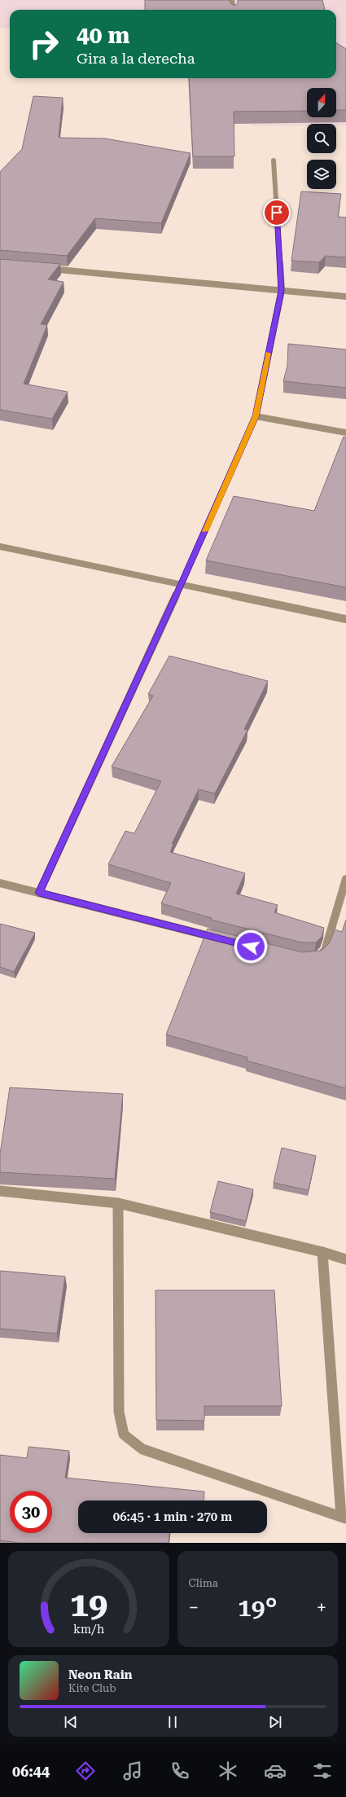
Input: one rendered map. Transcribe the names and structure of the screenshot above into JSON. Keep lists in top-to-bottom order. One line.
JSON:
{"north":"top","page":{"turn":["40 m","Gira a la derecha"],"limit":"30","trip":"06:45 · 1 min · 270 m","tile":"Clima","heat":["−","19°","+"],"song":["Neon Rain","Kite Club"],"tabs":"06:44","gauge":["19","km/h"]}}
